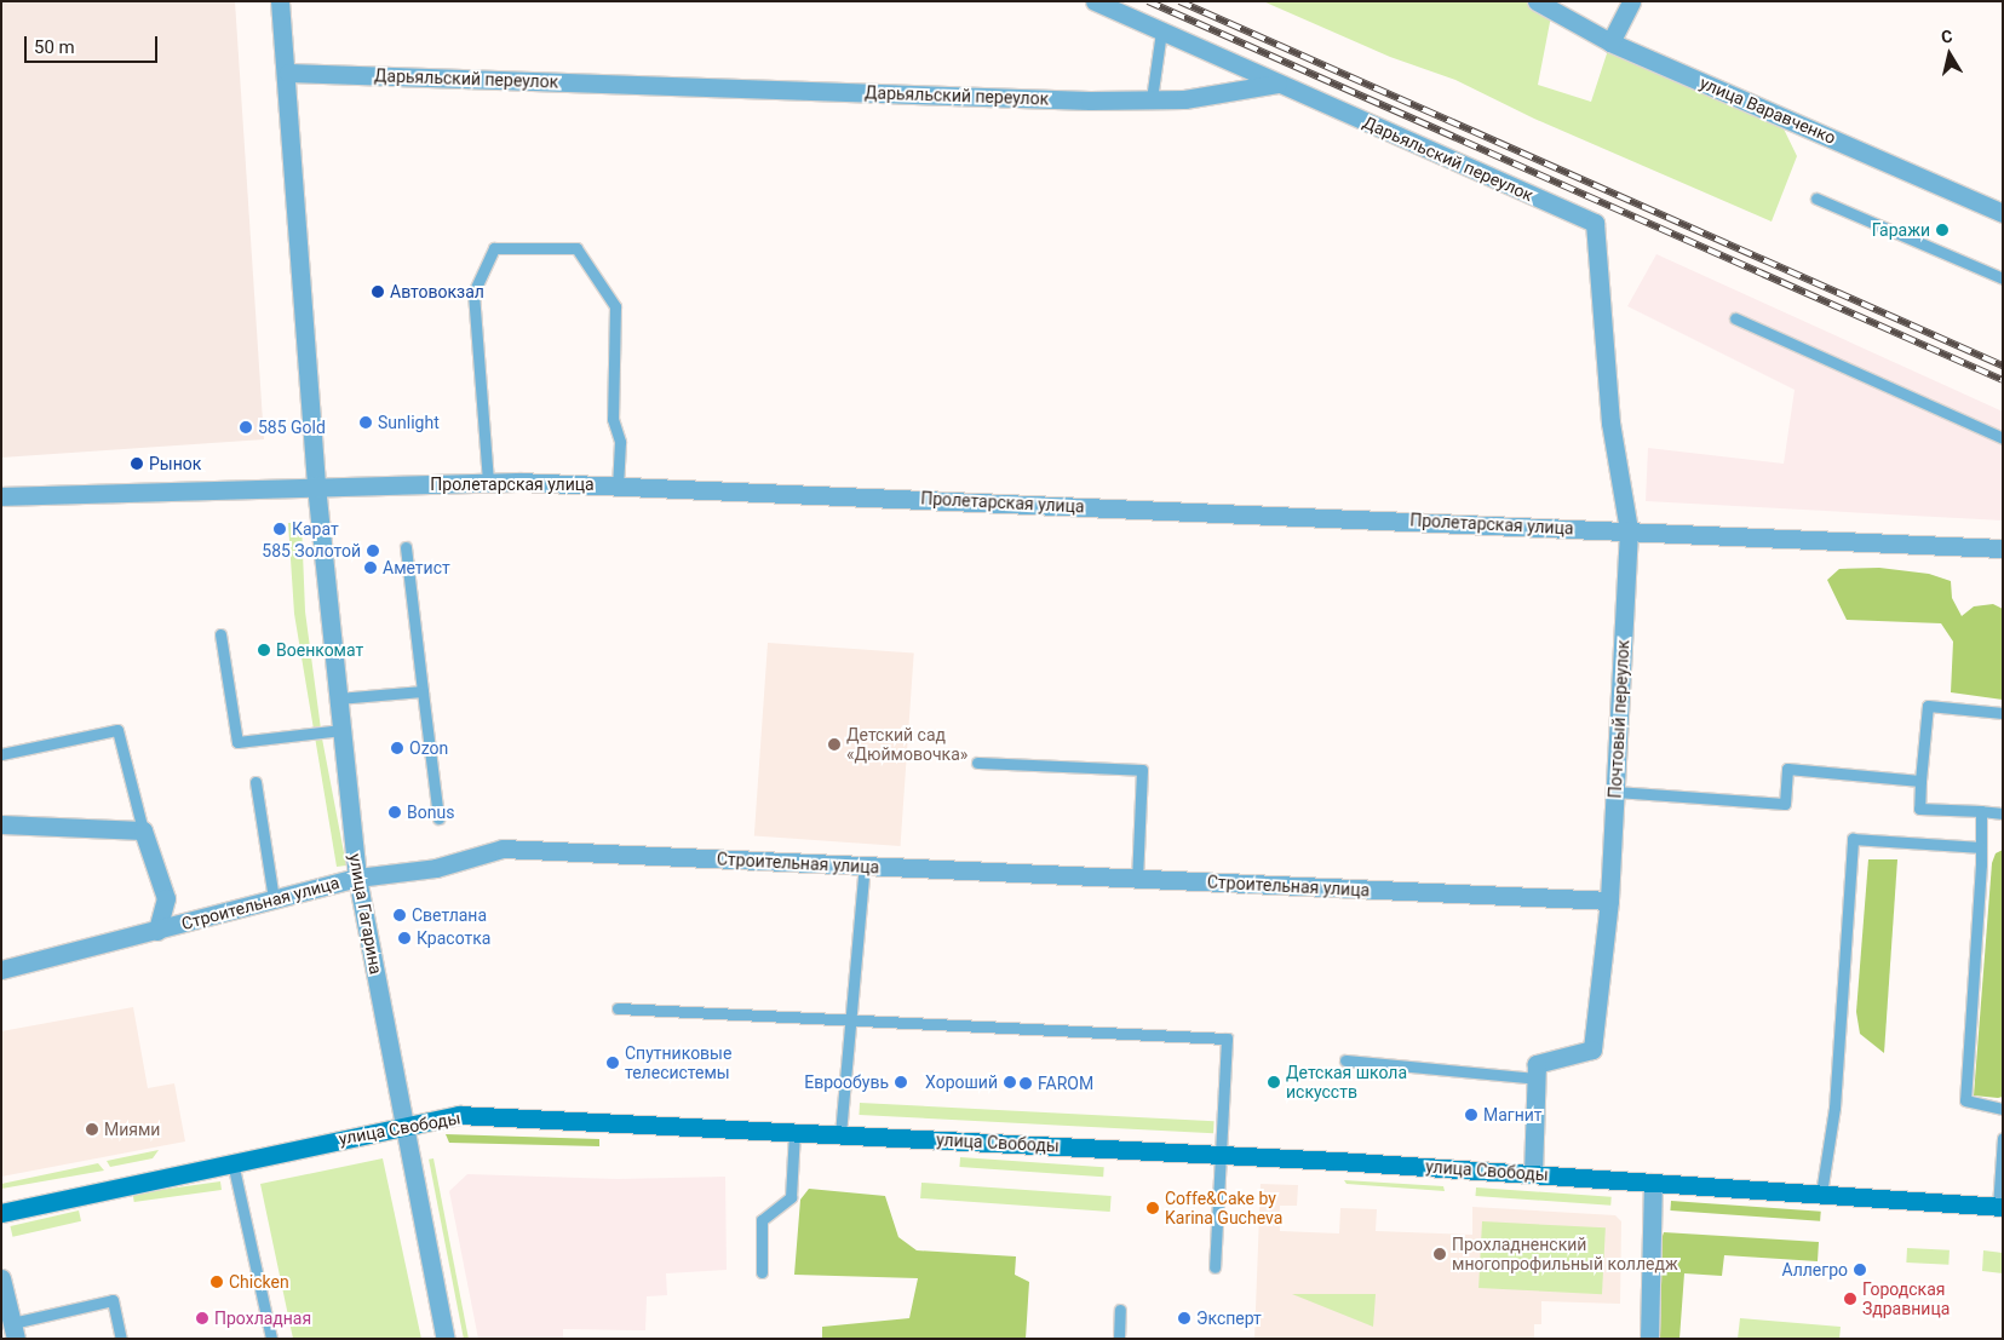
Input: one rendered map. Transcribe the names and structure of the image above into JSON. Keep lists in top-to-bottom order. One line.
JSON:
{"streets":{"main road":["улица Свободы"],"street":["Дарьяльский переулок","улица Варавченко","Пролетарская улица","Почтовый переулок","Строительная улица","улица Гагарина"]},"crossings":[["Дарьяльский переулок","Почтовый переулок"],["Дарьяльский переулок","улица Гагарина"],["Пролетарская улица","Почтовый переулок"],["Пролетарская улица","улица Гагарина"],["Почтовый переулок","Строительная улица"],["Строительная улица","улица Гагарина"],["улица Гагарина","улица Свободы"]],"places":["Гаражи","Автовокзал","Sunlight","585 Gold","Рынок","Карат","585 Золотой","Аметист","Военкомат","Детский сад «Дюймовочка»","Ozon","Bonus","Светлана","Красотка","Спутниковые телесистемы","Еврообувь","Хороший","Детская школа искусств","FAROM","Магнит","Миями","Coffe&Cake by Karina Gucheva","Прохладненский многопрофильный колледж","Аллегро","Chicken","Городская Здравница","Прохладная","Эксперт"],"scale_bar":"50 m","north":"top"}
